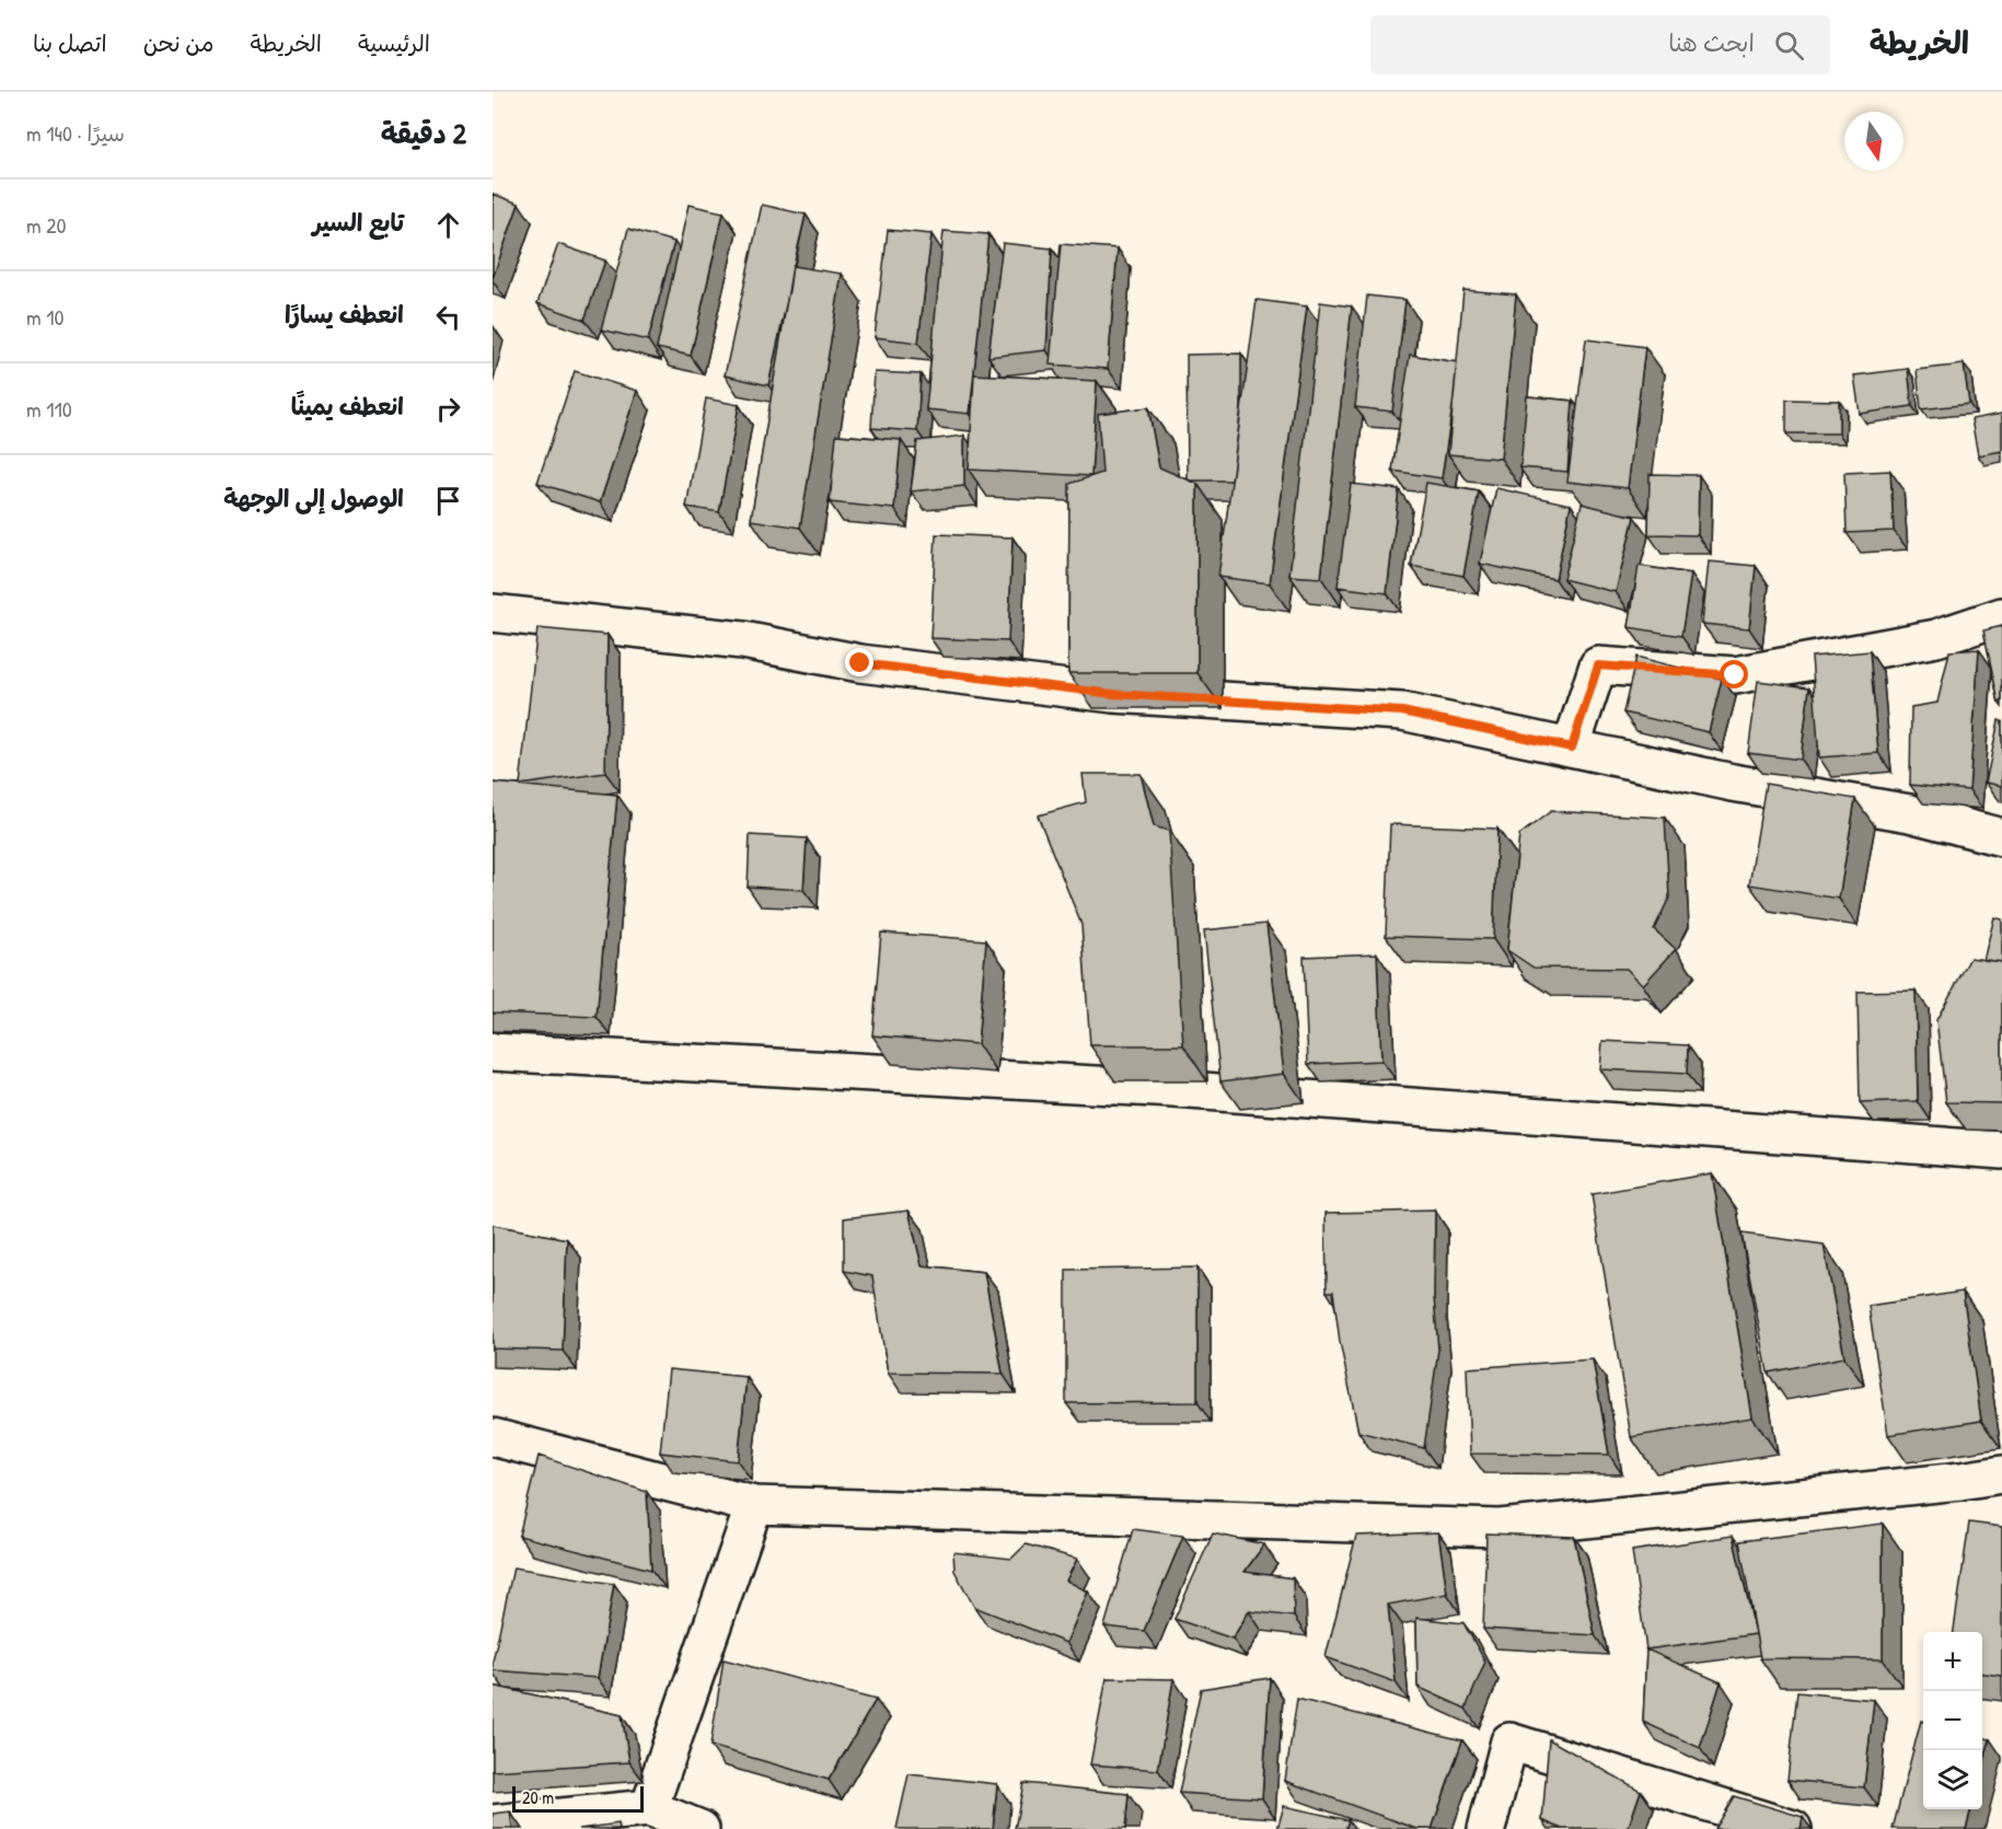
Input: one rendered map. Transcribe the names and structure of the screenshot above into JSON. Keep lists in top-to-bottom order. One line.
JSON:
{"scale_bar":"20 m","north":"bottom","page":{"header":"الخريطة","search":"ابحث هنا","nav":["الرئيسية","الخريطة","من نحن","اتصل بنا"],"heading":["2 دقيقة","سيرًا · 140 m"],"list":[["تابع السير","20 m"],["انعطف يسارًا","10 m"],["انعطف يمينًا","110 m"],"الوصول إلى الوجهة"],"map_buttons":["+","−"],"scale":"20 m"}}
